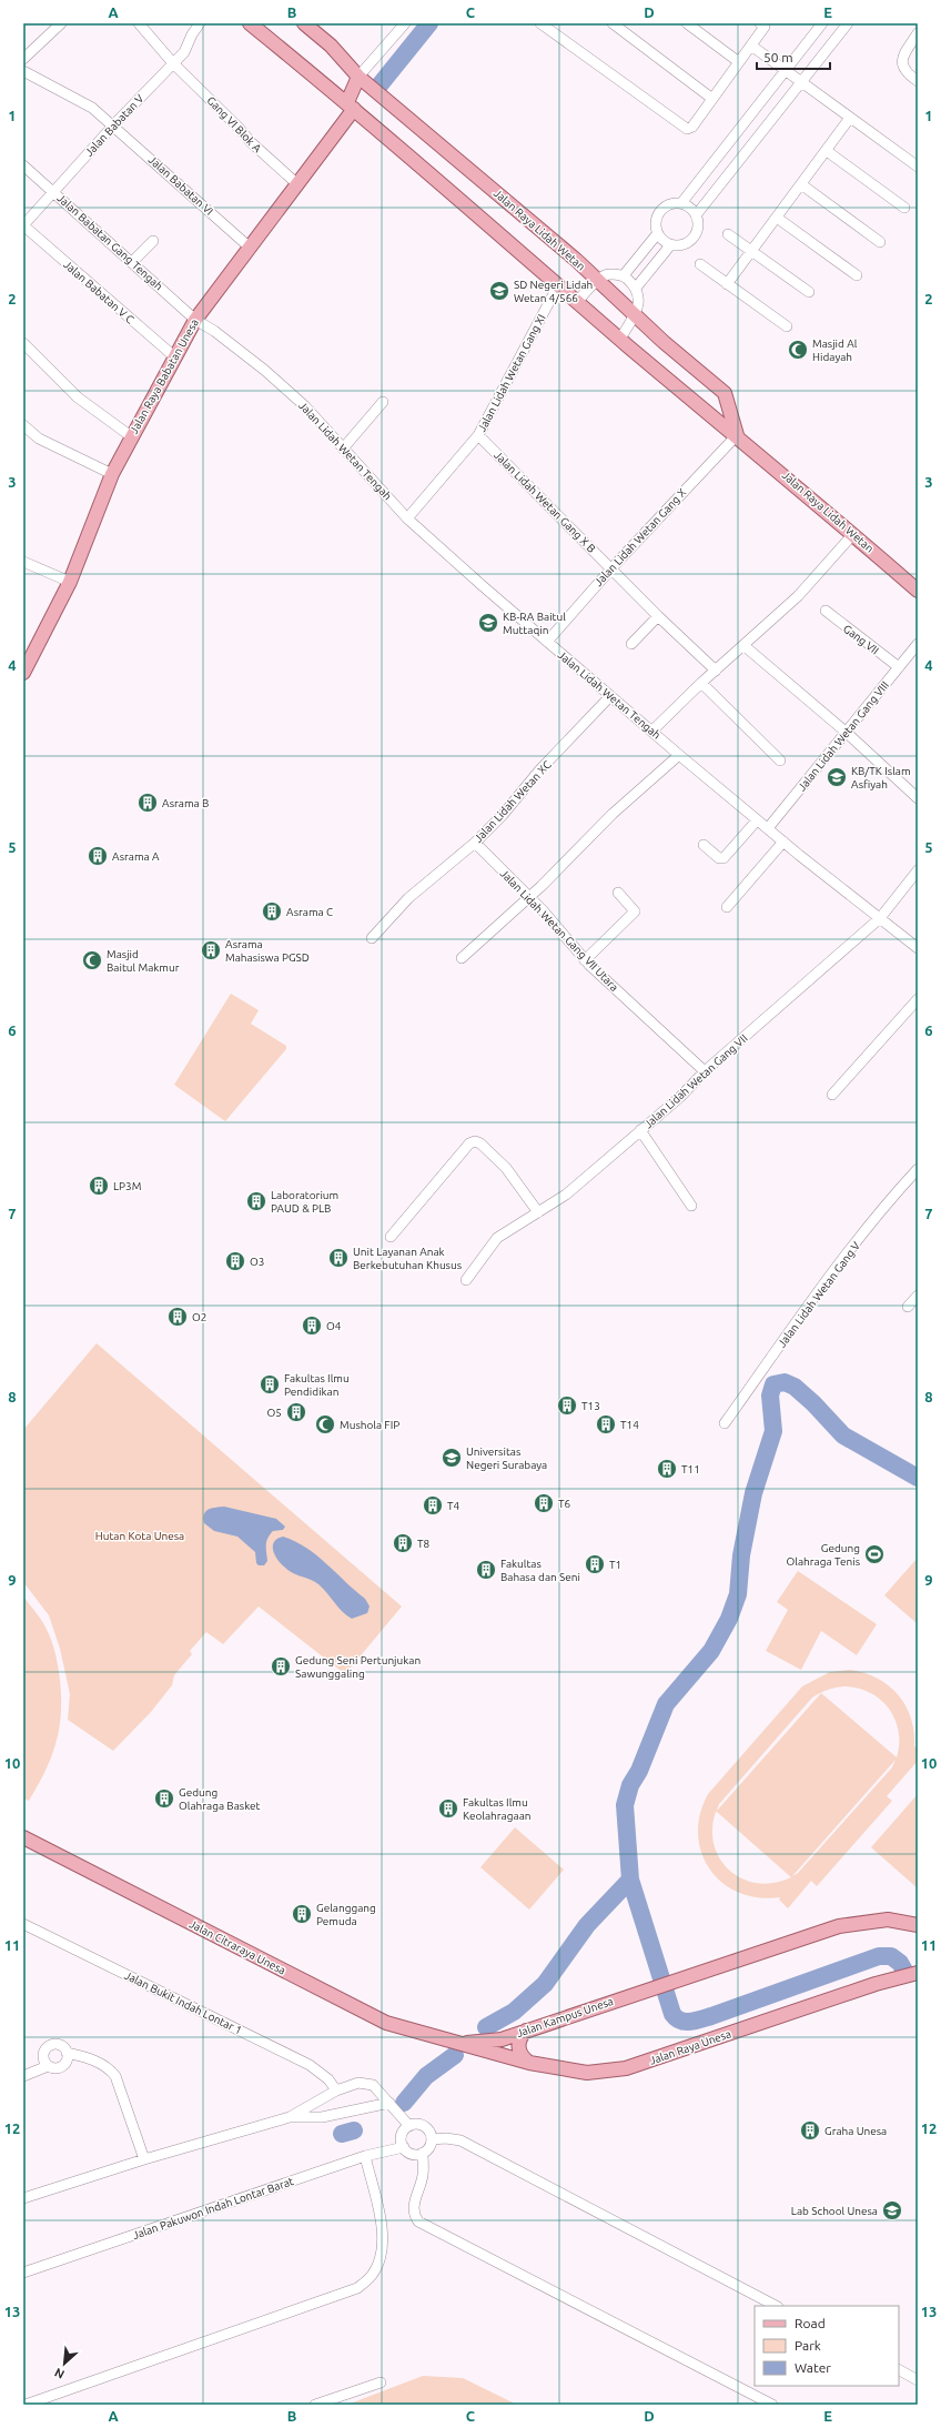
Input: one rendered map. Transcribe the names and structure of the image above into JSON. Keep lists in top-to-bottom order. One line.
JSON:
{"streets":{"main road":["Jalan Raya Lidah Wetan","Jalan Raya Babatan Unesa","Jalan Citraraya Unesa","Jalan Kampus Unesa","Jalan Raya Unesa"],"street":["Gang VI Blok A","Jalan Babatan V","Jalan Babatan VI","Jalan Babatan Gang Tengah","Jalan Babatan V C","Jalan Lidah Wetan Gang XI","Jalan Lidah Wetan Tengah","Jalan Lidah Wetan Gang X B","Jalan Lidah Wetan Gang X","Gang VII","Jalan Lidah Wetan Gang VIII","Jalan Lidah Wetan XC","Jalan Lidah Wetan Gang VII Utara","Jalan Lidah Wetan Gang VII","Jalan Lidah Wetan Gang V","Jalan Bukit Indah Lontar 1","Jalan Pakuwon Indah Lontar Barat"]},"crossings":[["Gang VI Blok A","Jalan Babatan V"],["Gang VI Blok A","Jalan Raya Babatan Unesa"],["Jalan Babatan V","Jalan Babatan VI"],["Jalan Babatan V","Jalan Babatan Gang Tengah"],["Jalan Babatan V","Jalan Babatan V C"],["Jalan Babatan VI","Jalan Raya Babatan Unesa"],["Jalan Raya Lidah Wetan","Jalan Lidah Wetan Gang XI"],["Jalan Raya Lidah Wetan","Jalan Raya Babatan Unesa"],["Jalan Raya Lidah Wetan","Jalan Lidah Wetan Gang X"],["Jalan Babatan Gang Tengah","Jalan Raya Babatan Unesa"],["Jalan Babatan Gang Tengah","Jalan Lidah Wetan Tengah"],["Jalan Babatan V C","Jalan Raya Babatan Unesa"],["Jalan Lidah Wetan Gang XI","Jalan Lidah Wetan Tengah"],["Jalan Lidah Wetan Gang XI","Jalan Lidah Wetan Gang X B"],["Jalan Raya Babatan Unesa","Jalan Lidah Wetan Tengah"],["Jalan Lidah Wetan Tengah","Jalan Lidah Wetan Gang X"],["Jalan Lidah Wetan Tengah","Jalan Lidah Wetan Gang VIII"],["Jalan Lidah Wetan Tengah","Jalan Lidah Wetan XC"],["Jalan Lidah Wetan Tengah","Jalan Lidah Wetan Gang VII"],["Jalan Lidah Wetan Gang X B","Jalan Lidah Wetan Gang X"],["Gang VII","Jalan Lidah Wetan Gang VIII"],["Jalan Lidah Wetan XC","Jalan Lidah Wetan Gang VII Utara"],["Jalan Lidah Wetan Gang VII Utara","Jalan Lidah Wetan Gang VII"],["Jalan Citraraya Unesa","Jalan Kampus Unesa"],["Jalan Citraraya Unesa","Jalan Raya Unesa"],["Jalan Kampus Unesa","Jalan Raya Unesa"]],"parks":["Hutan Kota Unesa"],"places":{"school or university":["SD Negeri Lidah Wetan 4/566","KB-RA Baitul Muttaqin","KB/TK Islam Asfiyah","Universitas Negeri Surabaya","Lab School Unesa"],"mosque":["Masjid Al Hidayah","Masjid Baitul Makmur","Mushola FIP"],"building":["Asrama B","Asrama A","Asrama C","Asrama Mahasiswa PGSD","LP3M","Laboratorium PAUD & PLB","Unit Layanan Anak Berkebutuhan Khusus","O3","O2","O4","Fakultas Ilmu Pendidikan","T13","O5","T14","T11","T6","T4","T8","T1","Fakultas Bahasa dan Seni","Gedung Seni Pertunjukan Sawunggaling","Gedung Olahraga Basket","Fakultas Ilmu Keolahragaan","Gelanggang Pemuda","Graha Unesa"],"sports":["Gedung Olahraga Tenis"]},"legend":["Road","Park","Water"],"scale_bar":"50 m","north":"bottom left","grid":{"columns":["A","B","C","D","E"],"rows":["1","2","3","4","5","6","7","8","9","10","11","12","13"]}}
